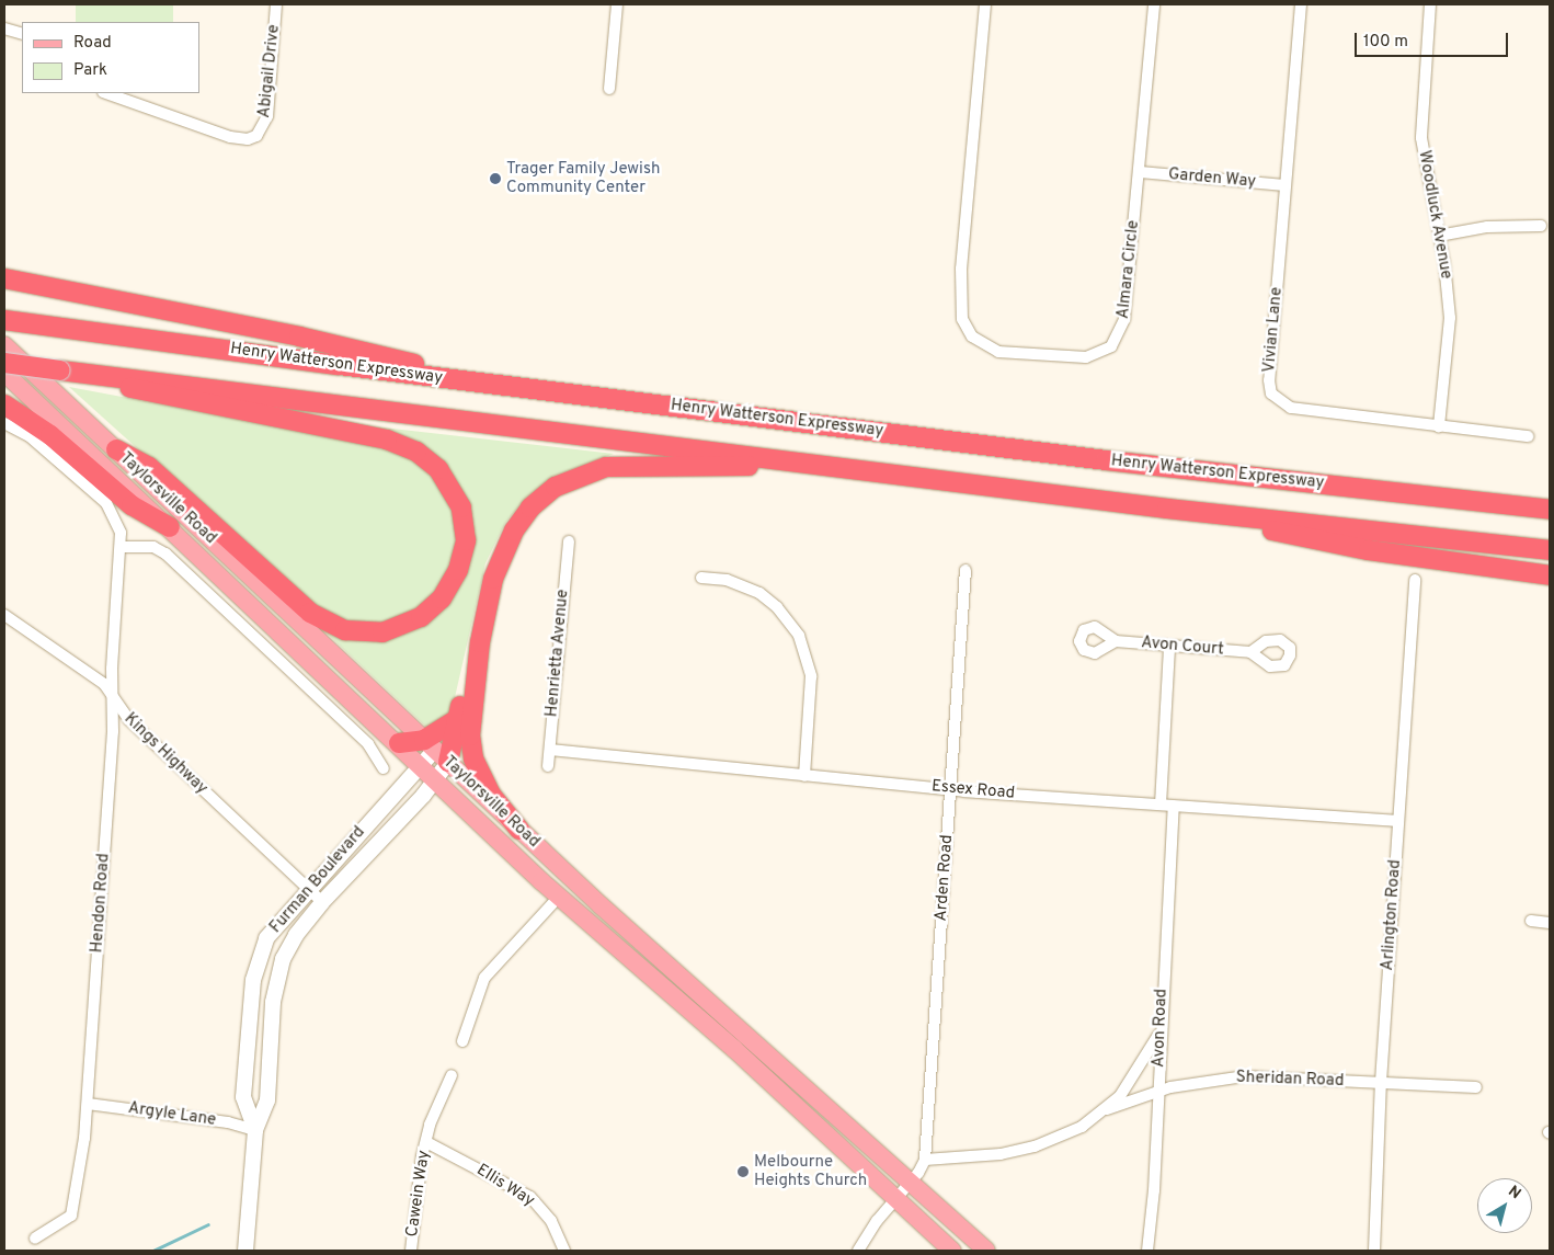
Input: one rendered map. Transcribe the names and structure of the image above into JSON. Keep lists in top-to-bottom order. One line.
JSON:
{"streets":{"highway":["Henry Watterson Expressway"],"main road":["Taylorsville Road"],"street":["Abigail Drive","Garden Way","Woodluck Avenue","Almara Circle","Vivian Lane","Avon Court","Henrietta Avenue","Kings Highway","Essex Road","Arden Road","Furman Boulevard","Hendon Road","Arlington Road","Avon Road","Sheridan Road","Argyle Lane","Ellis Way","Cawein Way"]},"crossings":[["Garden Way","Almara Circle"],["Garden Way","Vivian Lane"],["Woodluck Avenue","Vivian Lane"],["Taylorsville Road","Arden Road"],["Taylorsville Road","Furman Boulevard"],["Henrietta Avenue","Essex Road"],["Kings Highway","Furman Boulevard"],["Kings Highway","Hendon Road"],["Essex Road","Arden Road"],["Essex Road","Arlington Road"],["Essex Road","Avon Road"],["Arden Road","Sheridan Road"],["Furman Boulevard","Argyle Lane"],["Hendon Road","Argyle Lane"],["Arlington Road","Sheridan Road"],["Avon Road","Sheridan Road"],["Ellis Way","Cawein Way"]],"places":["Trager Family Jewish Community Center","Melbourne Heights Church"],"legend":["Road","Park"],"scale_bar":"100 m","north":"top right"}
